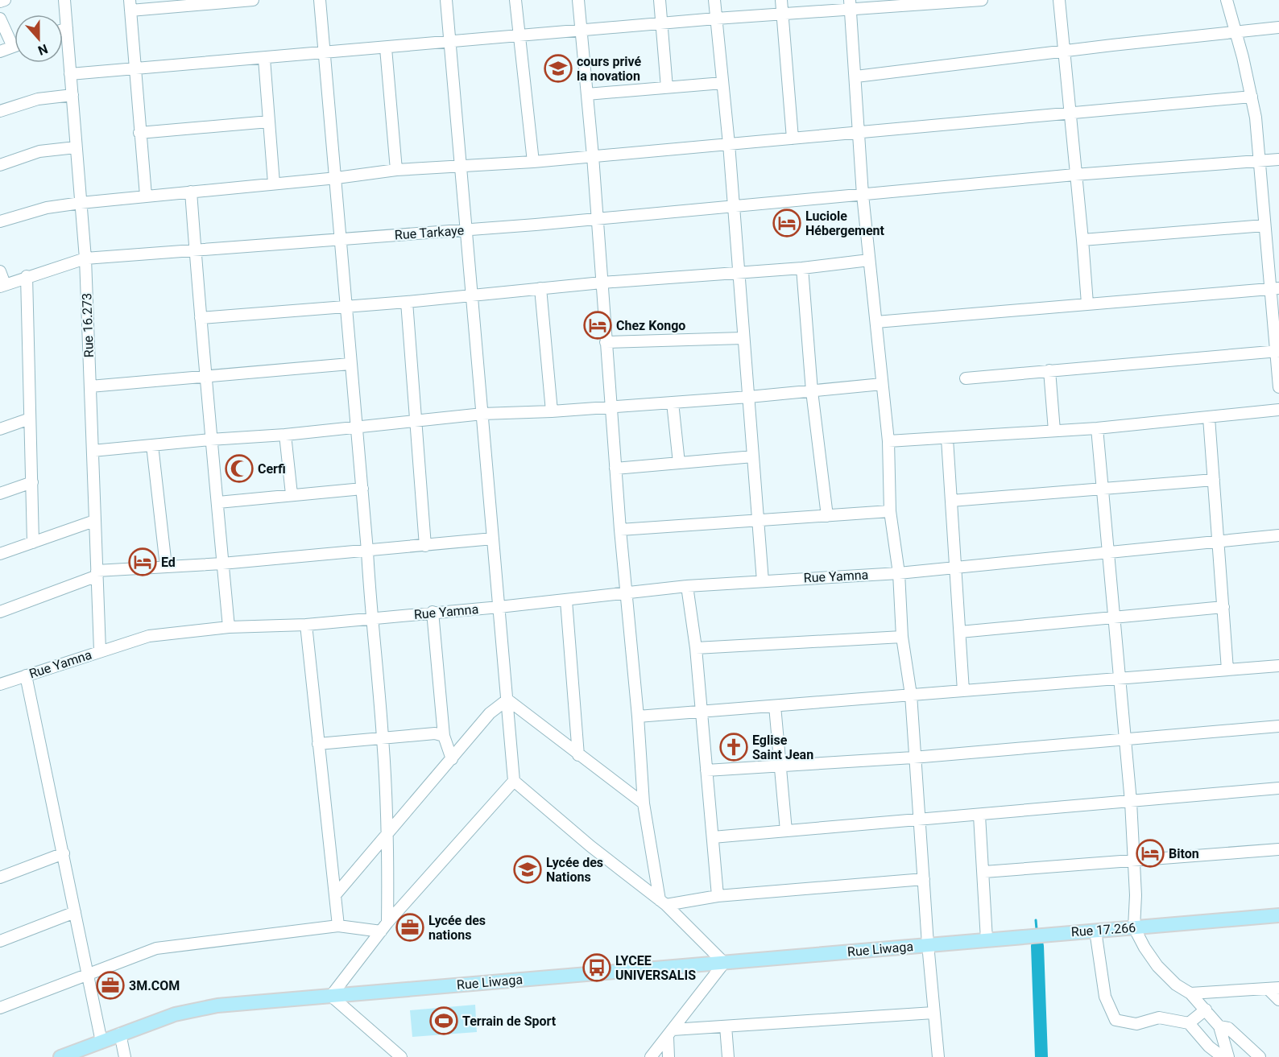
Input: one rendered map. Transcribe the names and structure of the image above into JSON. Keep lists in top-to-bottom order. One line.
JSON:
{"streets":{"main road":["Rue 17.266","Rue Liwaga"],"street":["Rue Tarkaye","Rue 16.273","Rue Yamna"]},"crossings":[["Rue Tarkaye","Rue 16.273"],["Rue 16.273","Rue Yamna"],["Rue 17.266","Rue Liwaga"]],"places":{"school or university":["cours privé la novation","Lycée des Nations"],"hotel":["Luciole Hébergement","Chez Kongo","Ed","Biton"],"mosque":["Cerfi"],"church":["Eglise Saint Jean"],"office":["Lycée des nations","3M.COM"],"bus stop":["LYCEE UNIVERSALIS"],"sports":["Terrain de Sport"]},"north":"bottom"}
